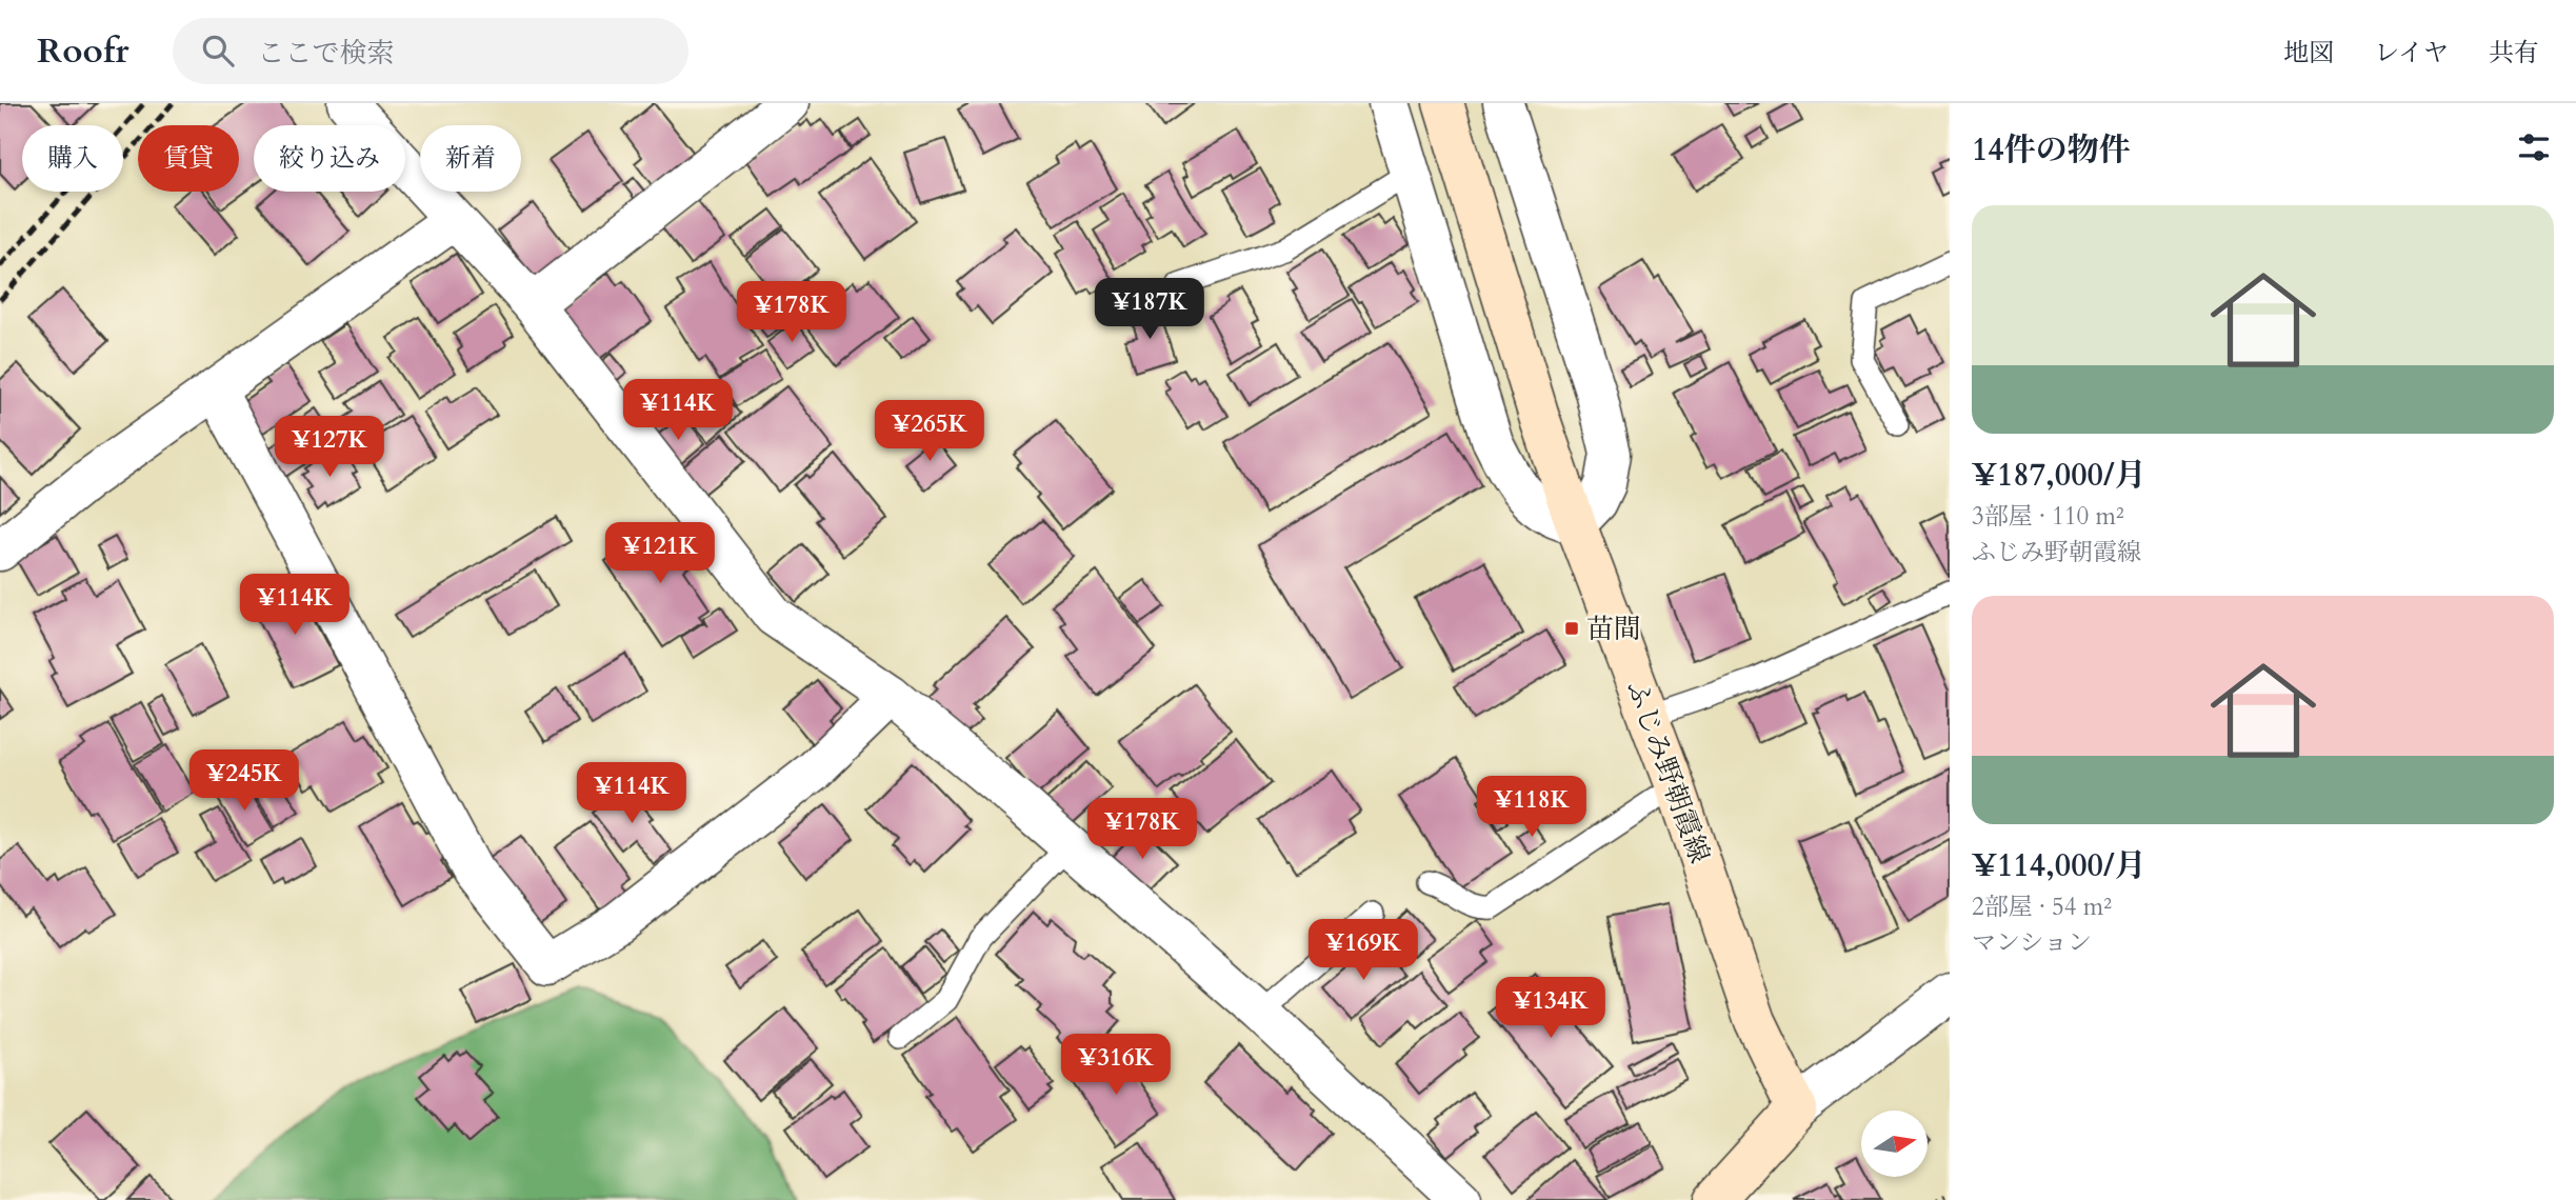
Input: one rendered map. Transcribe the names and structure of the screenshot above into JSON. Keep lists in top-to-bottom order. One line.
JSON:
{"streets":{"main road":["ふじみ野朝霞線"]},"places":{"transit":["苗間"]},"north":"right","page":{"header":"Roofr","search":"ここで検索","nav":["地図","レイヤ","共有"],"heading":"14件の物件","chip":["購入","賃貸","絞り込み","新着"],"list":[{"name":"¥187,000/月","note":"3部屋 · 110 m² · ふじみ野朝霞線"},{"name":"¥114,000/月","note":"2部屋 · 54 m² · マンション"}],"price":["¥187K","¥178K","¥114K","¥265K","¥127K","¥121K","¥114K","¥245K","¥114K","¥118K","¥178K","¥169K","¥134K","¥316K"]}}
